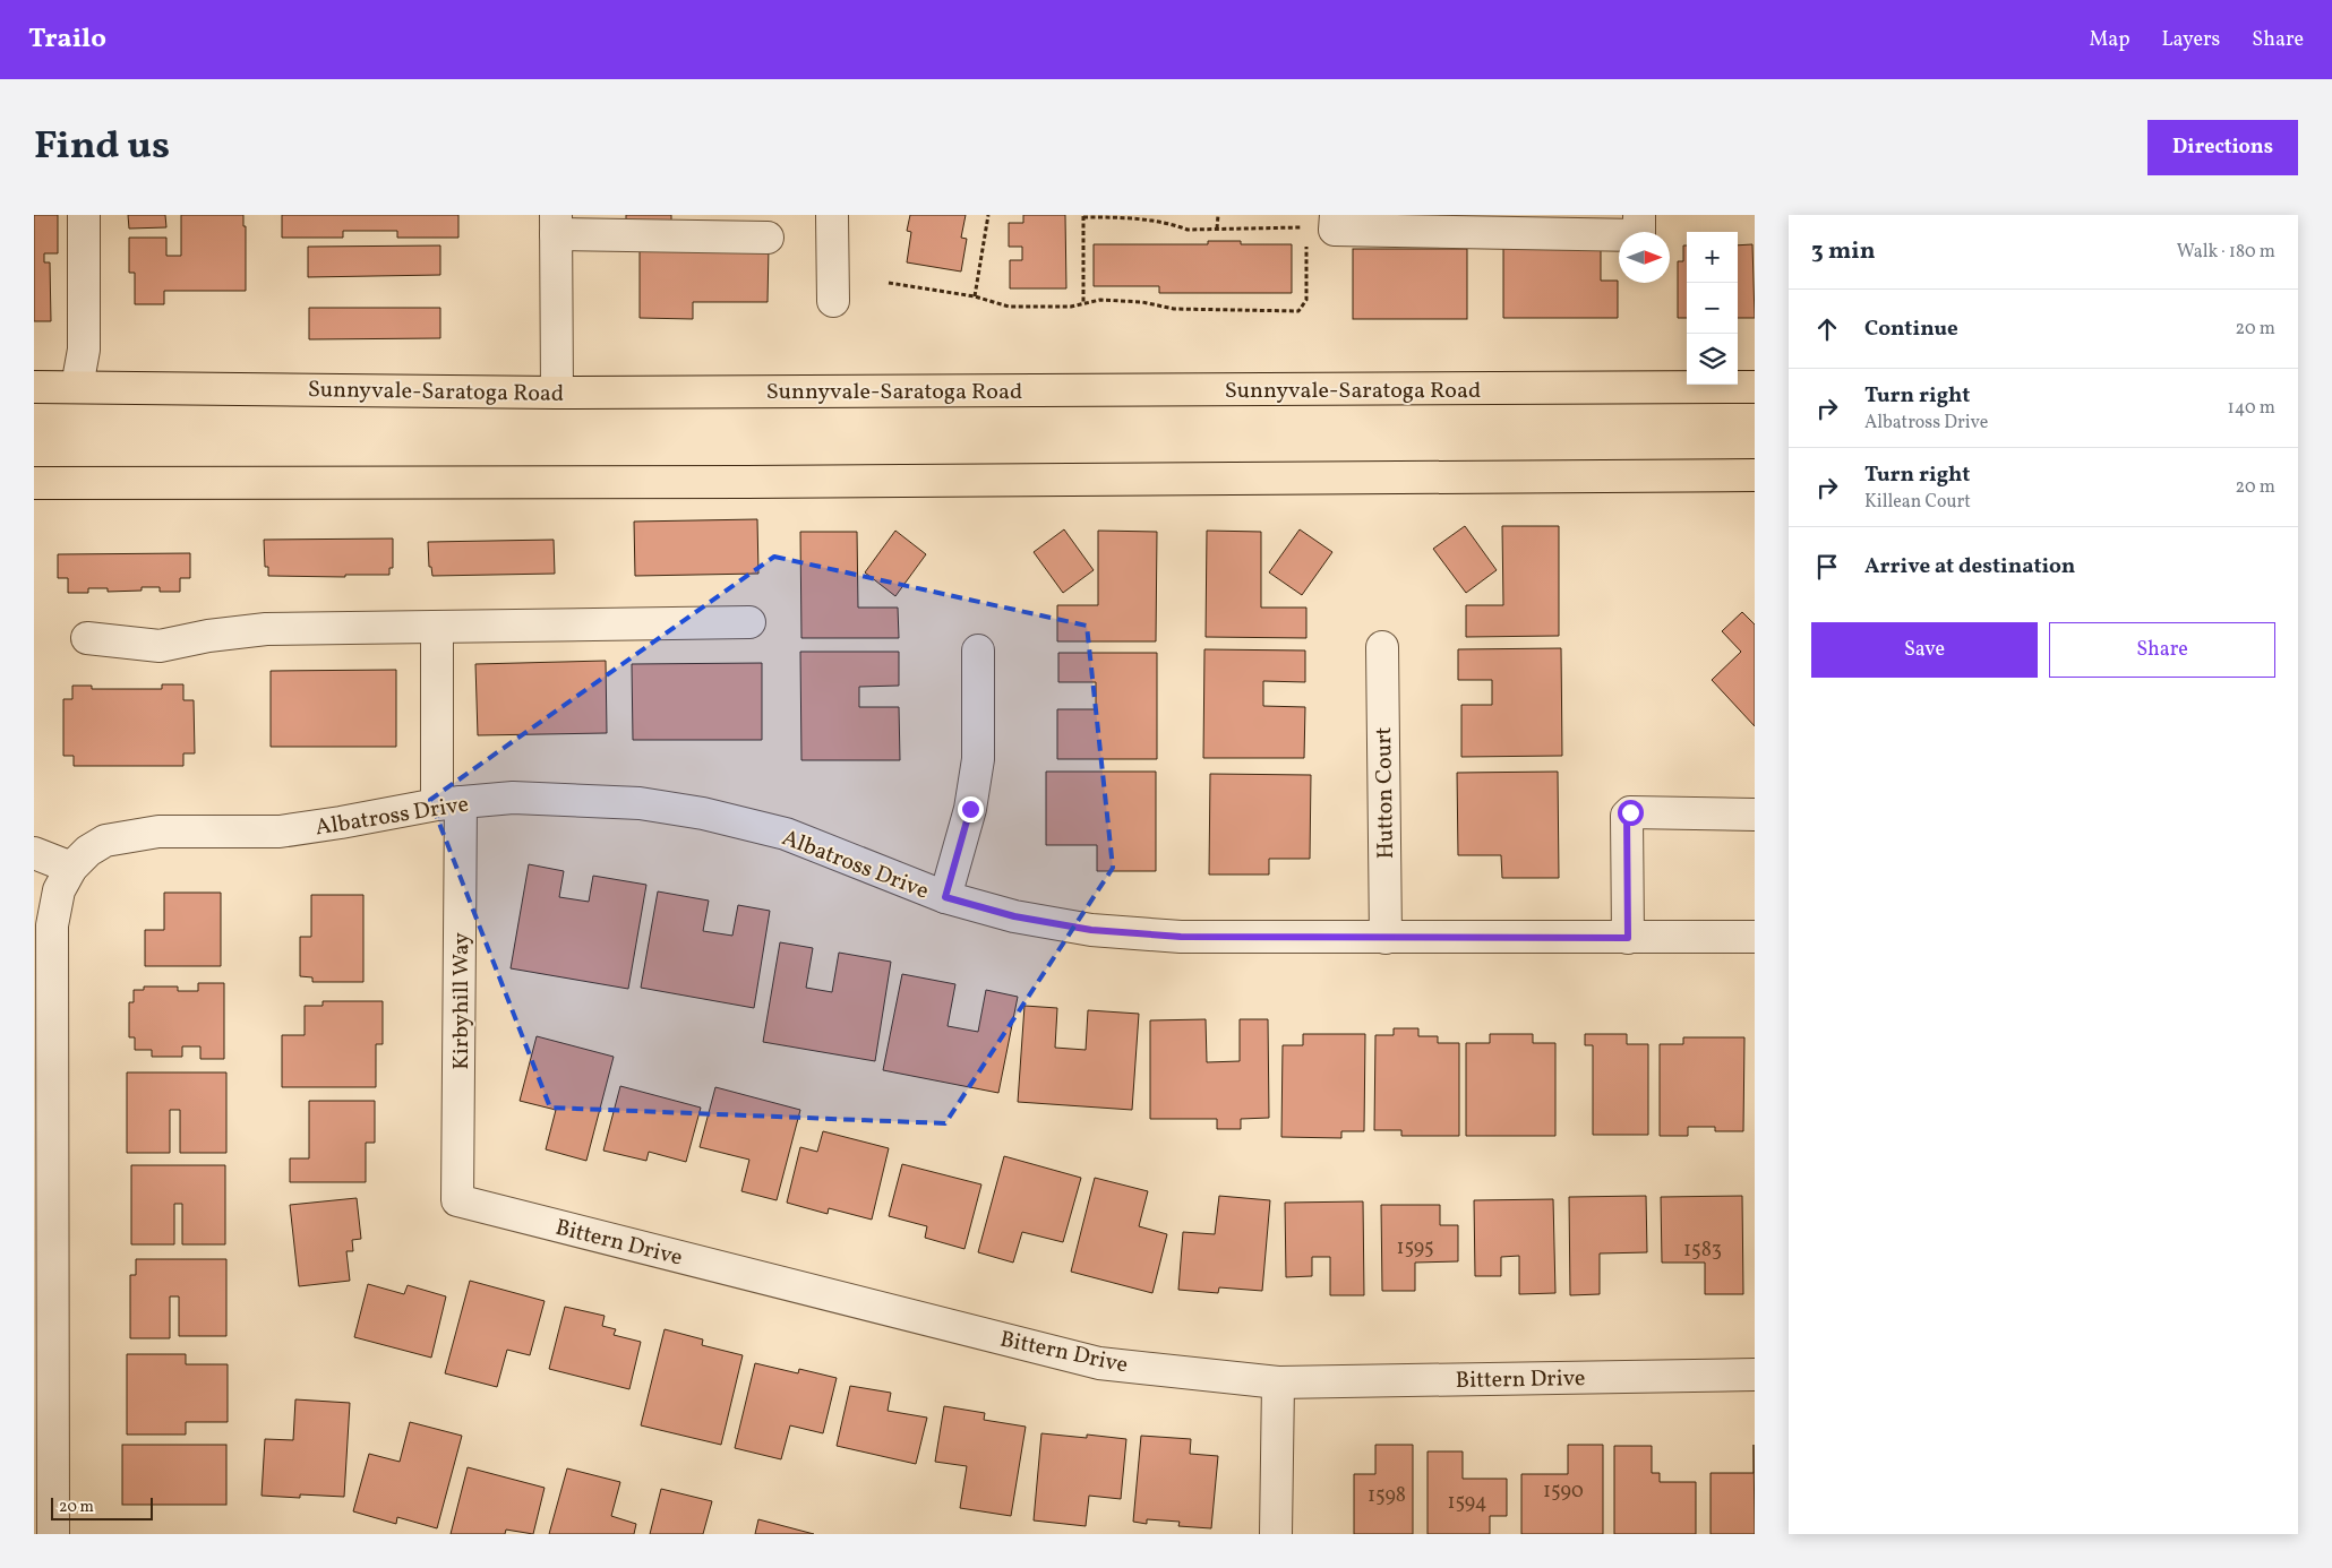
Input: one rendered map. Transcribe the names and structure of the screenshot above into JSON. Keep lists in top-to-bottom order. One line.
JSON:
{"streets":{"main road":["Sunnyvale-Saratoga Road"],"street":["Hutton Court","Albatross Drive","Kirbyhill Way","Bittern Drive"]},"crossings":[["Hutton Court","Albatross Drive"],["Albatross Drive","Kirbyhill Way"],["Kirbyhill Way","Bittern Drive"]],"house_numbers":["1595","1583","1590","1598","1594"],"scale_bar":"20 m","north":"right","page":{"header":"Trailo","nav":["Map","Layers","Share"],"title":"Find us","buttons":["Directions",["Save","Share"]],"heading":["3 min","Walk · 180 m"],"map_buttons":["+","−"],"list":[["Continue","20 m"],["Turn right","Albatross Drive","140 m"],["Turn right","Killean Court","20 m"],"Arrive at destination"],"scale":"20 m"}}
